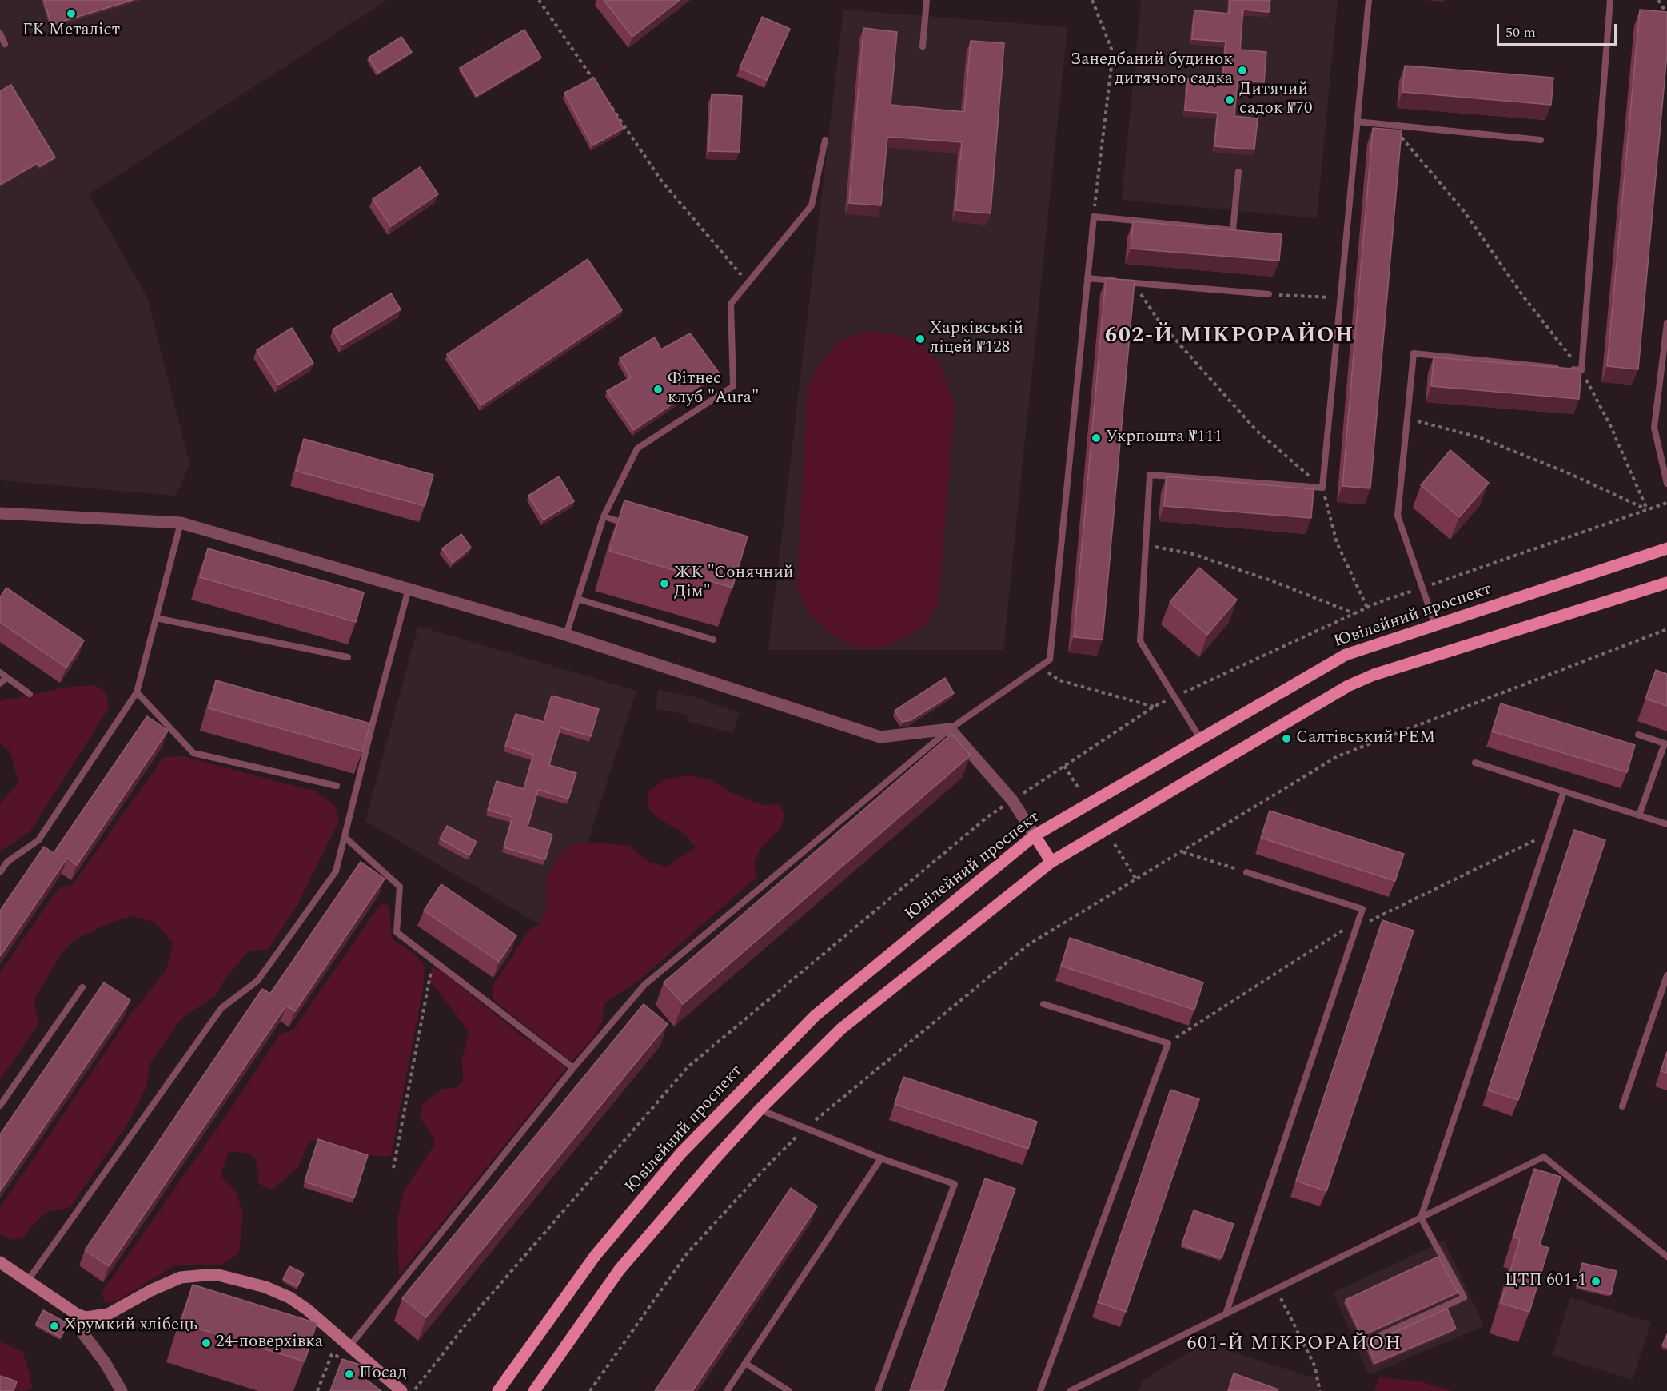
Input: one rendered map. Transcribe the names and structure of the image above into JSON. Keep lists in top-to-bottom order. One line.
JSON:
{"streets":{"main road":["Ювілейний проспект"]},"districts":["602-Й МІКРОРАЙОН","601-Й МІКРОРАЙОН"],"places":["ГК Металіст","Занедбаний будинок дитячого садка","Дитячий садок №70","Харківській ліцей №128","Фітнес клуб \"Aura\"","Укрпошта №111","ЖК \"Сонячний Дім\"","Салтівський РЕМ","ЦТП 601-1","Хрумкий хлібець","24-поверхівка","Посад"],"scale_bar":"50 m"}
